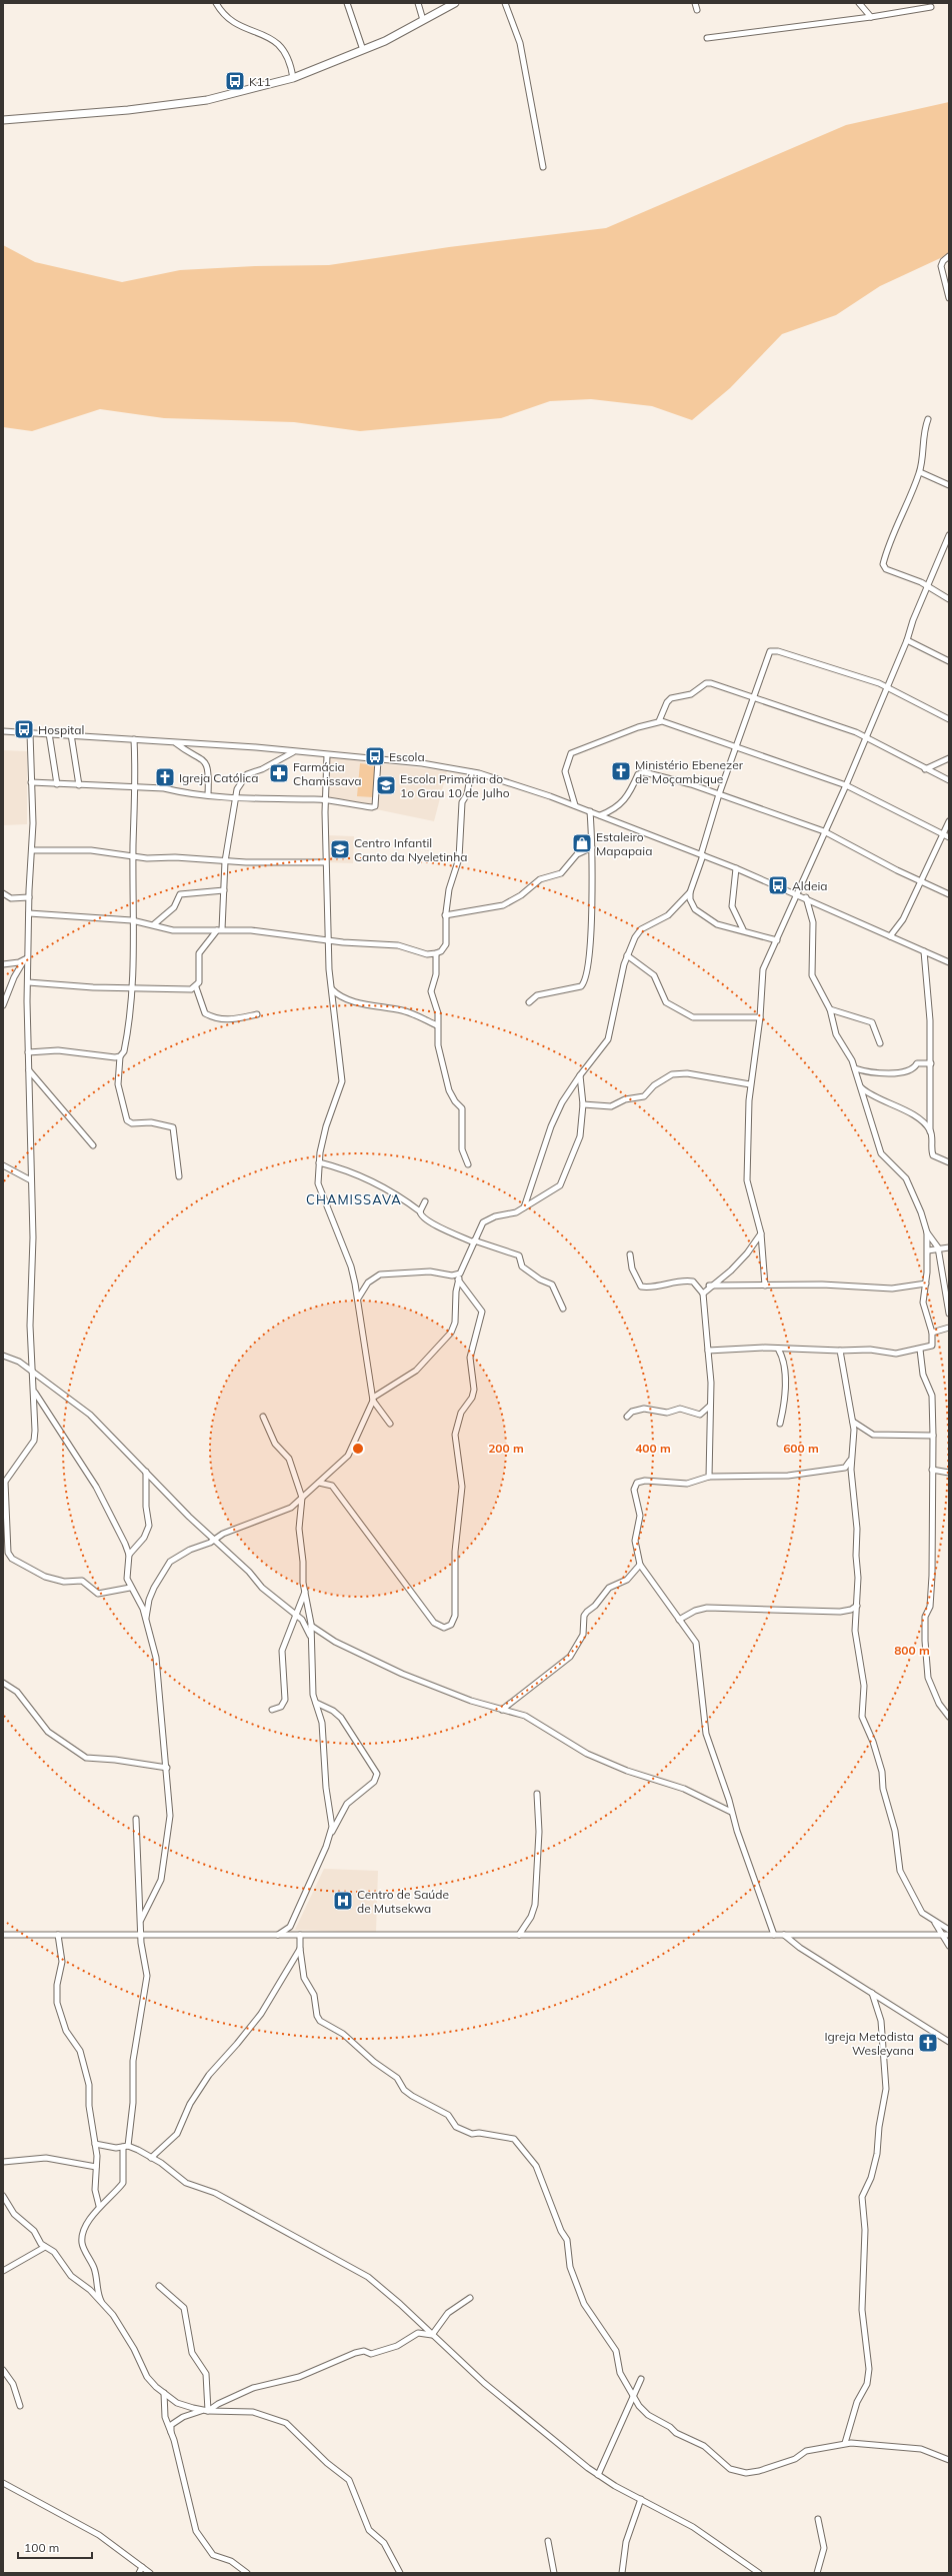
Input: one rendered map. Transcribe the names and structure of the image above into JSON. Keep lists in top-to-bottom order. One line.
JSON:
{"districts":["CHAMISSAVA"],"places":{"bus stop":["K11","Hospital","Escola","Aldeia"],"church":["Ministério Ebenezer de Moçambique","Igreja Católica","Igreja Metodista Wesleyana"],"pharmacy":["Farmácia Chamissava"],"school or university":["Escola Primária do 1o Grau 10 de Julho","Centro Infantil Canto da Nyeletinha"],"shop":["Estaleiro Mapapaia"],"hospital":["Centro de Saúde de Mutsekwa"]},"scale_bar":"100 m","rings":["200 m","400 m","600 m","800 m"]}
